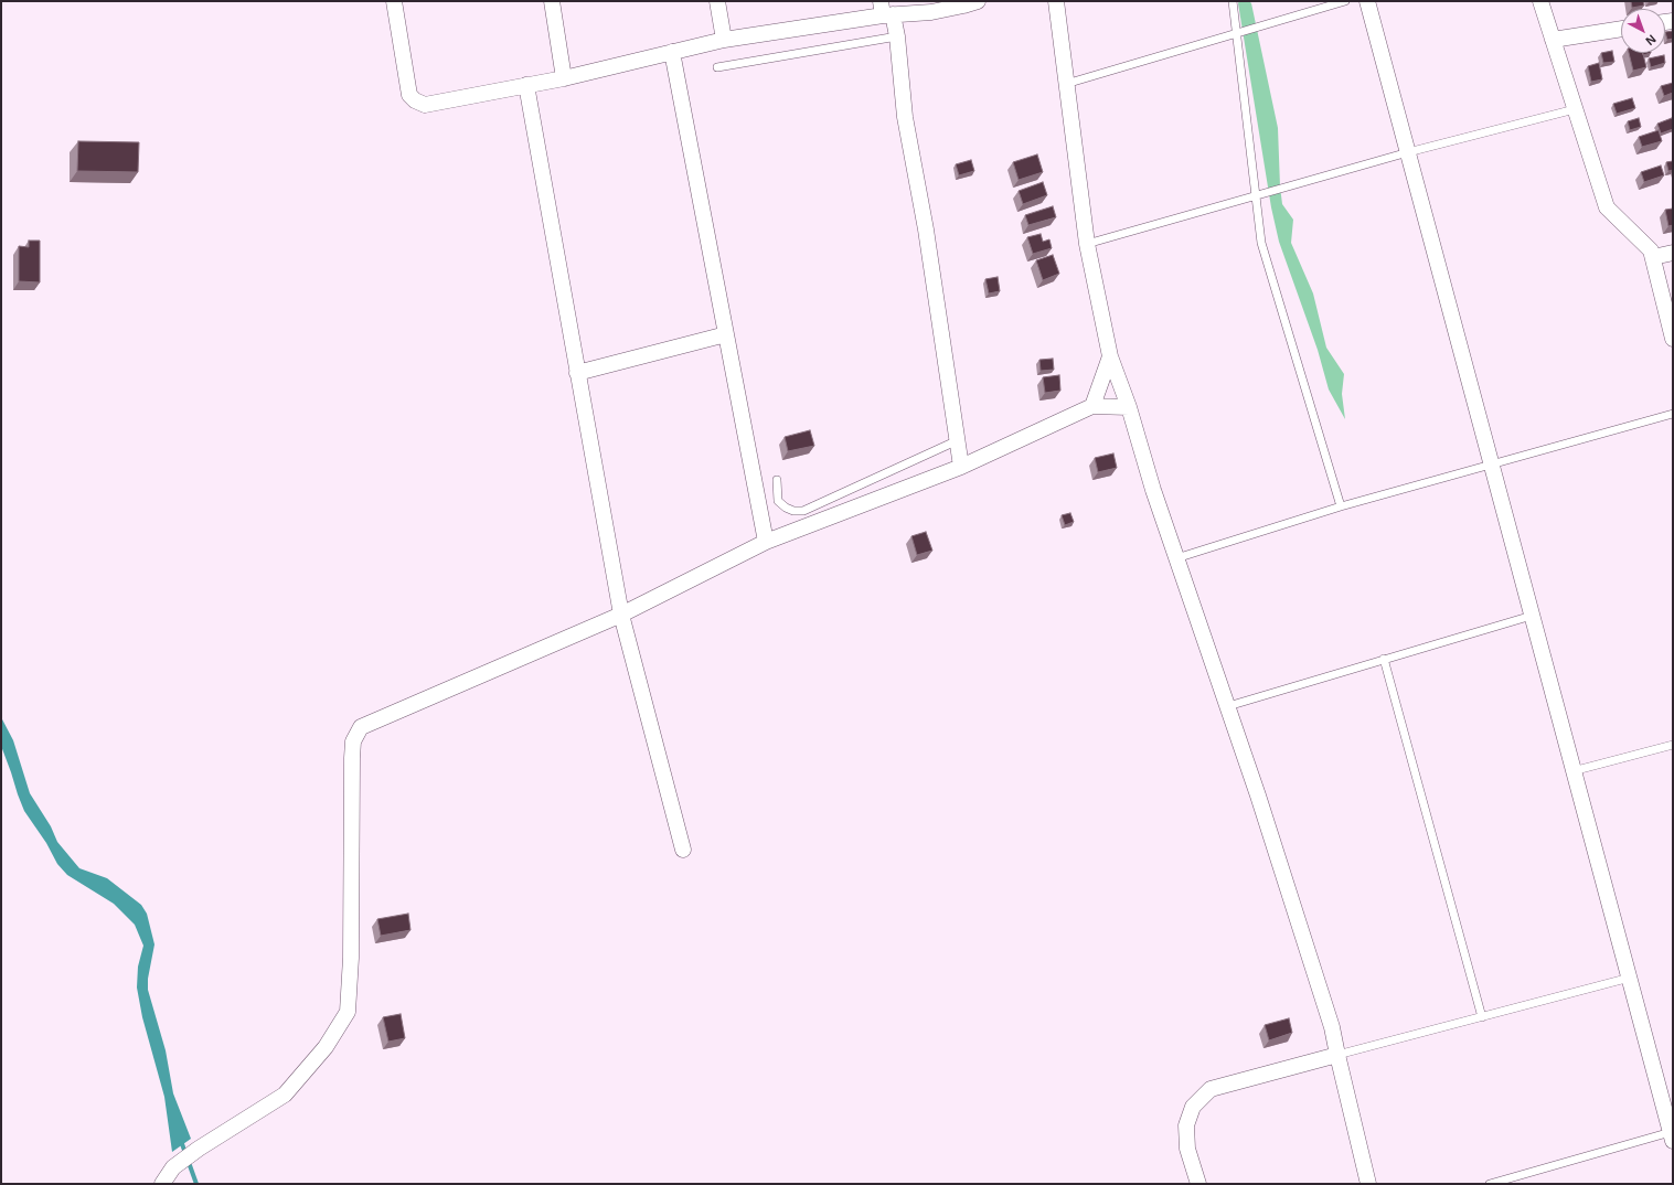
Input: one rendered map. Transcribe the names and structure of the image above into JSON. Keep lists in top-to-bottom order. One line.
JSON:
{"north":"bottom right"}
